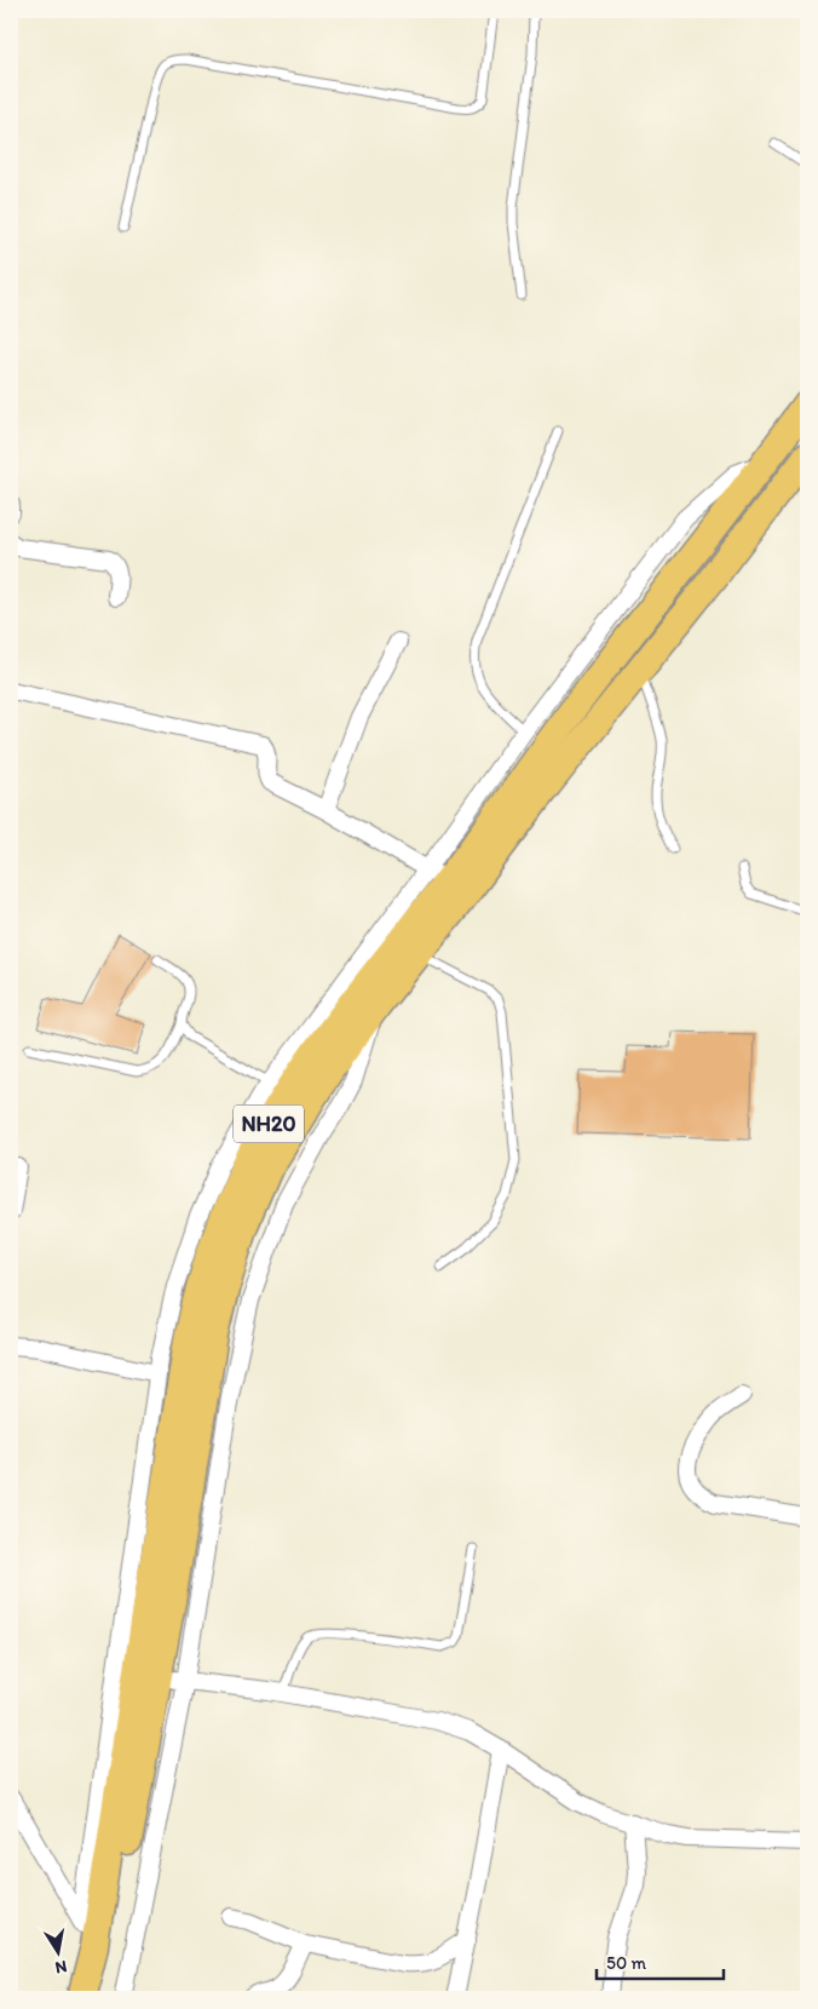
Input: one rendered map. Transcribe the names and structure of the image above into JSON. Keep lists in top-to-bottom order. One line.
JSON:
{"streets":{"highway":["NH20"]},"scale_bar":"50 m","north":"bottom"}
